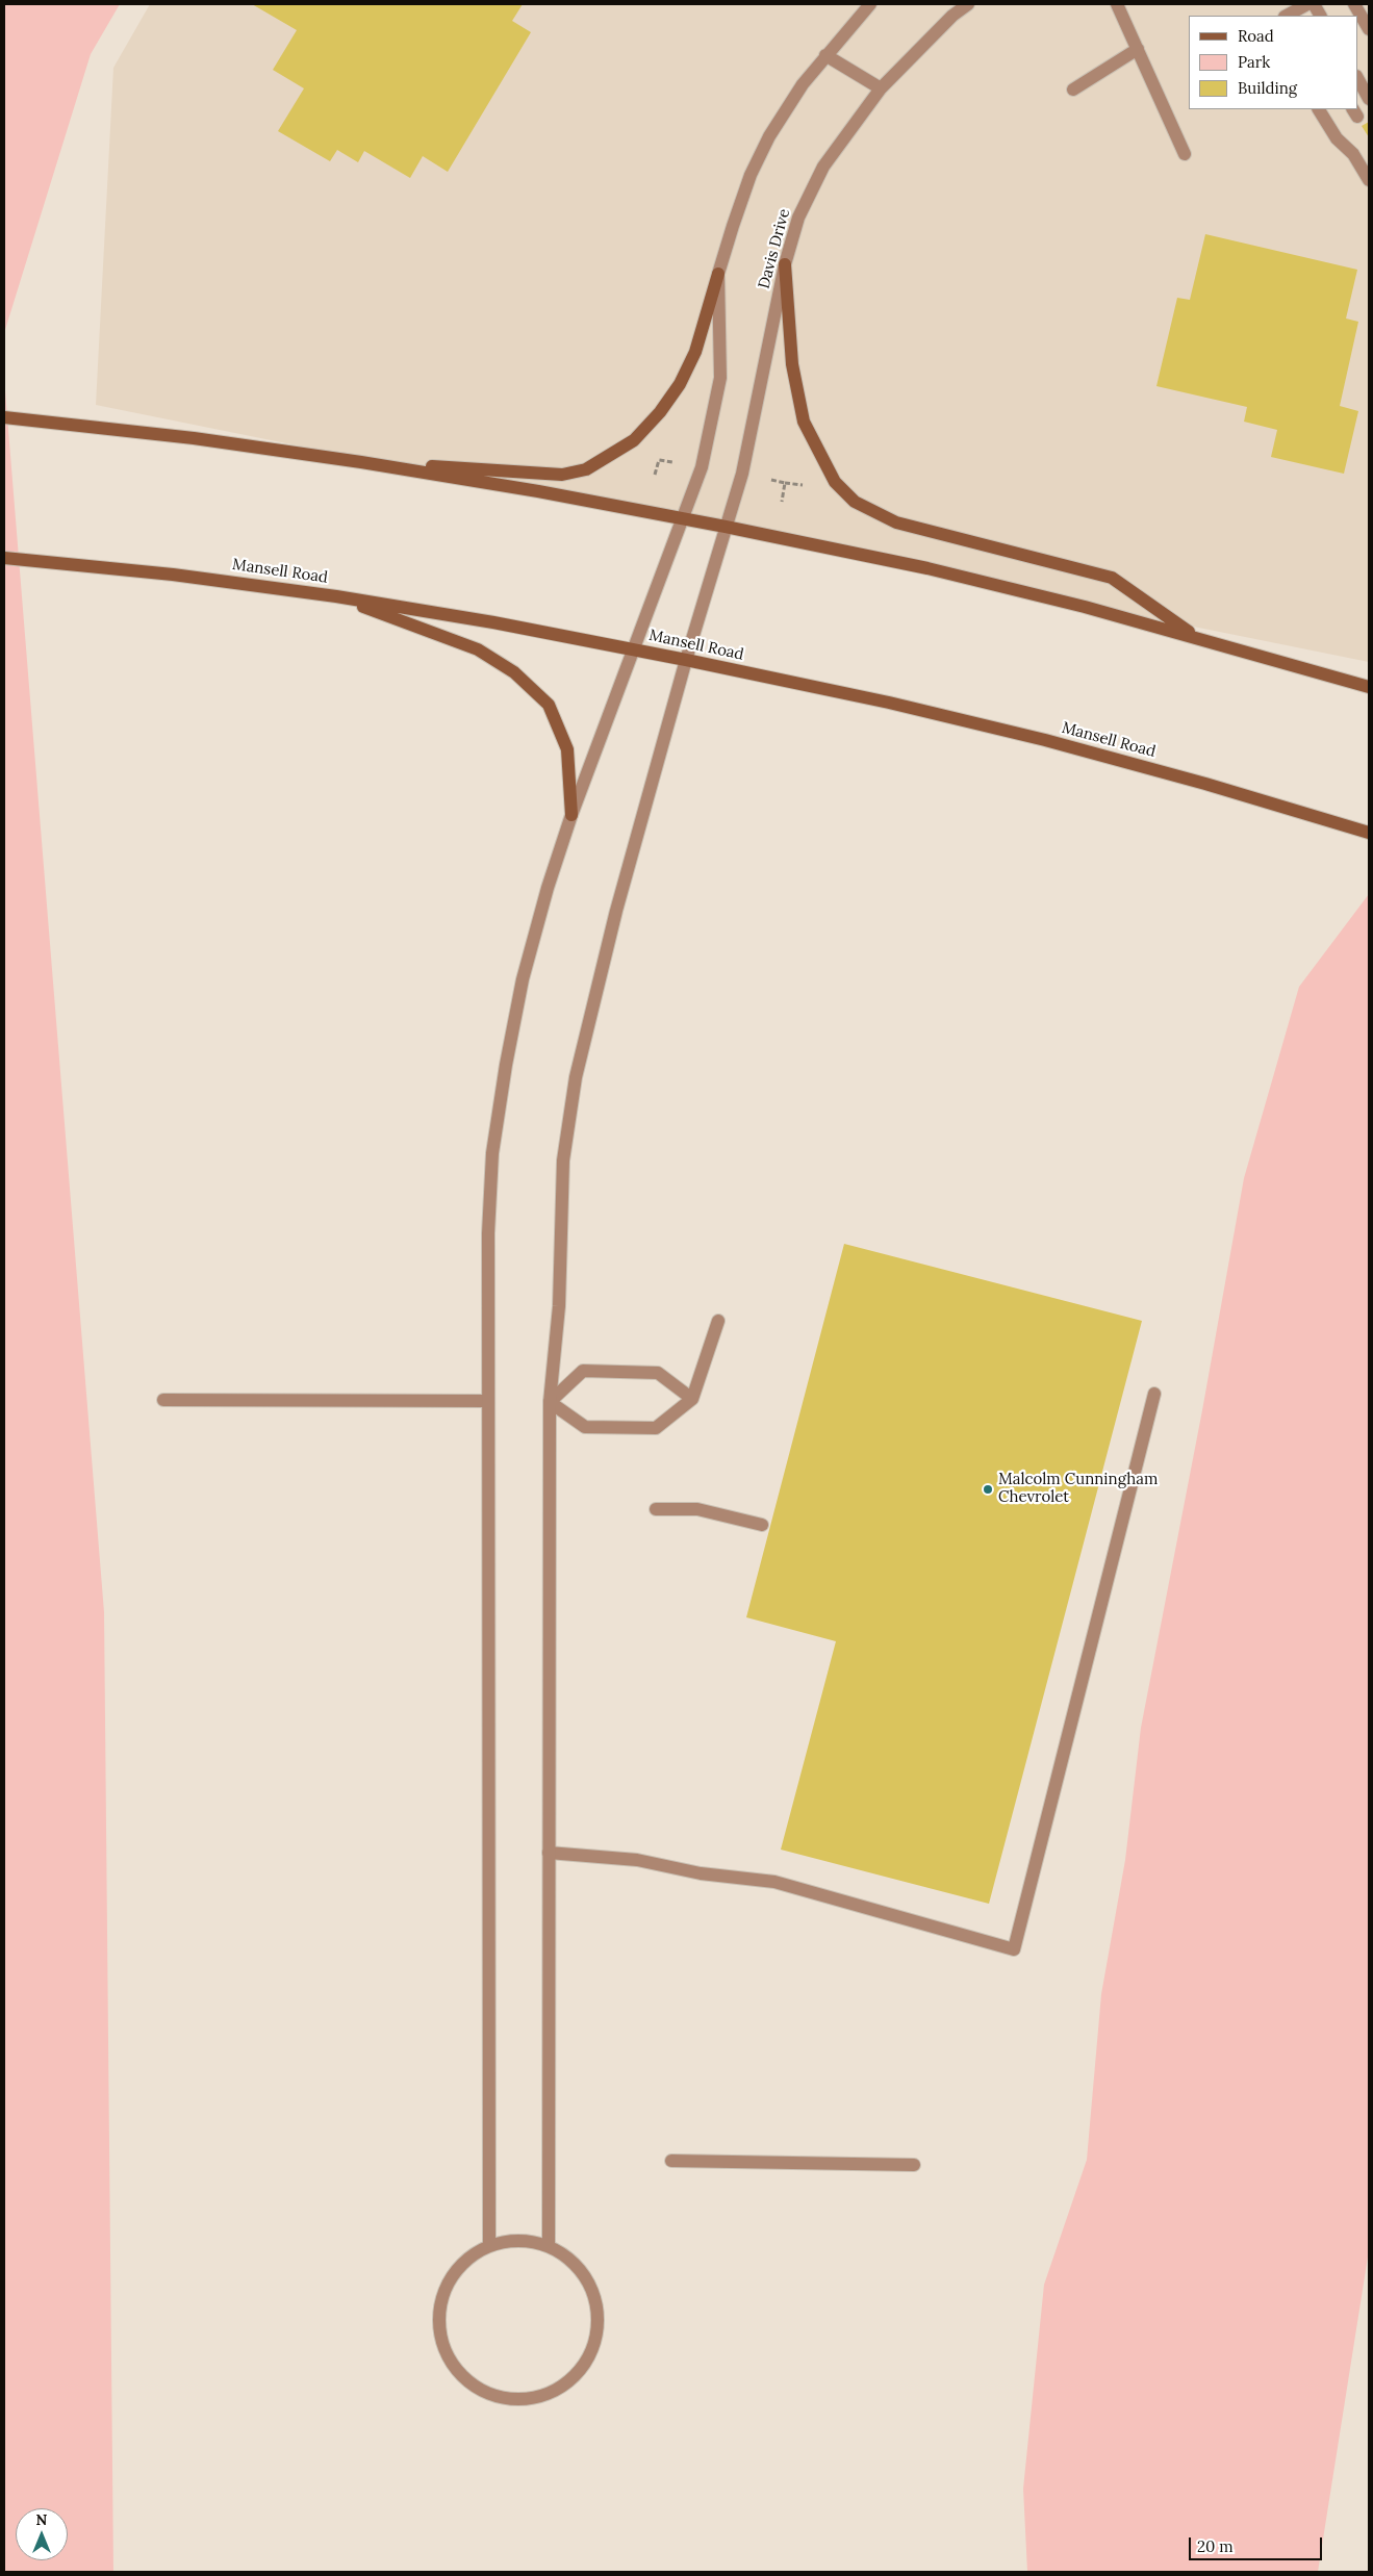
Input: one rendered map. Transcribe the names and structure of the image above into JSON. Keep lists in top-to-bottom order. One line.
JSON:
{"streets":{"main road":["Mansell Road"],"street":["Davis Drive"]},"crossings":[["Davis Drive","Mansell Road"]],"places":["Malcolm Cunningham Chevrolet"],"legend":["Road","Park","Building"],"scale_bar":"20 m","north":"top"}
